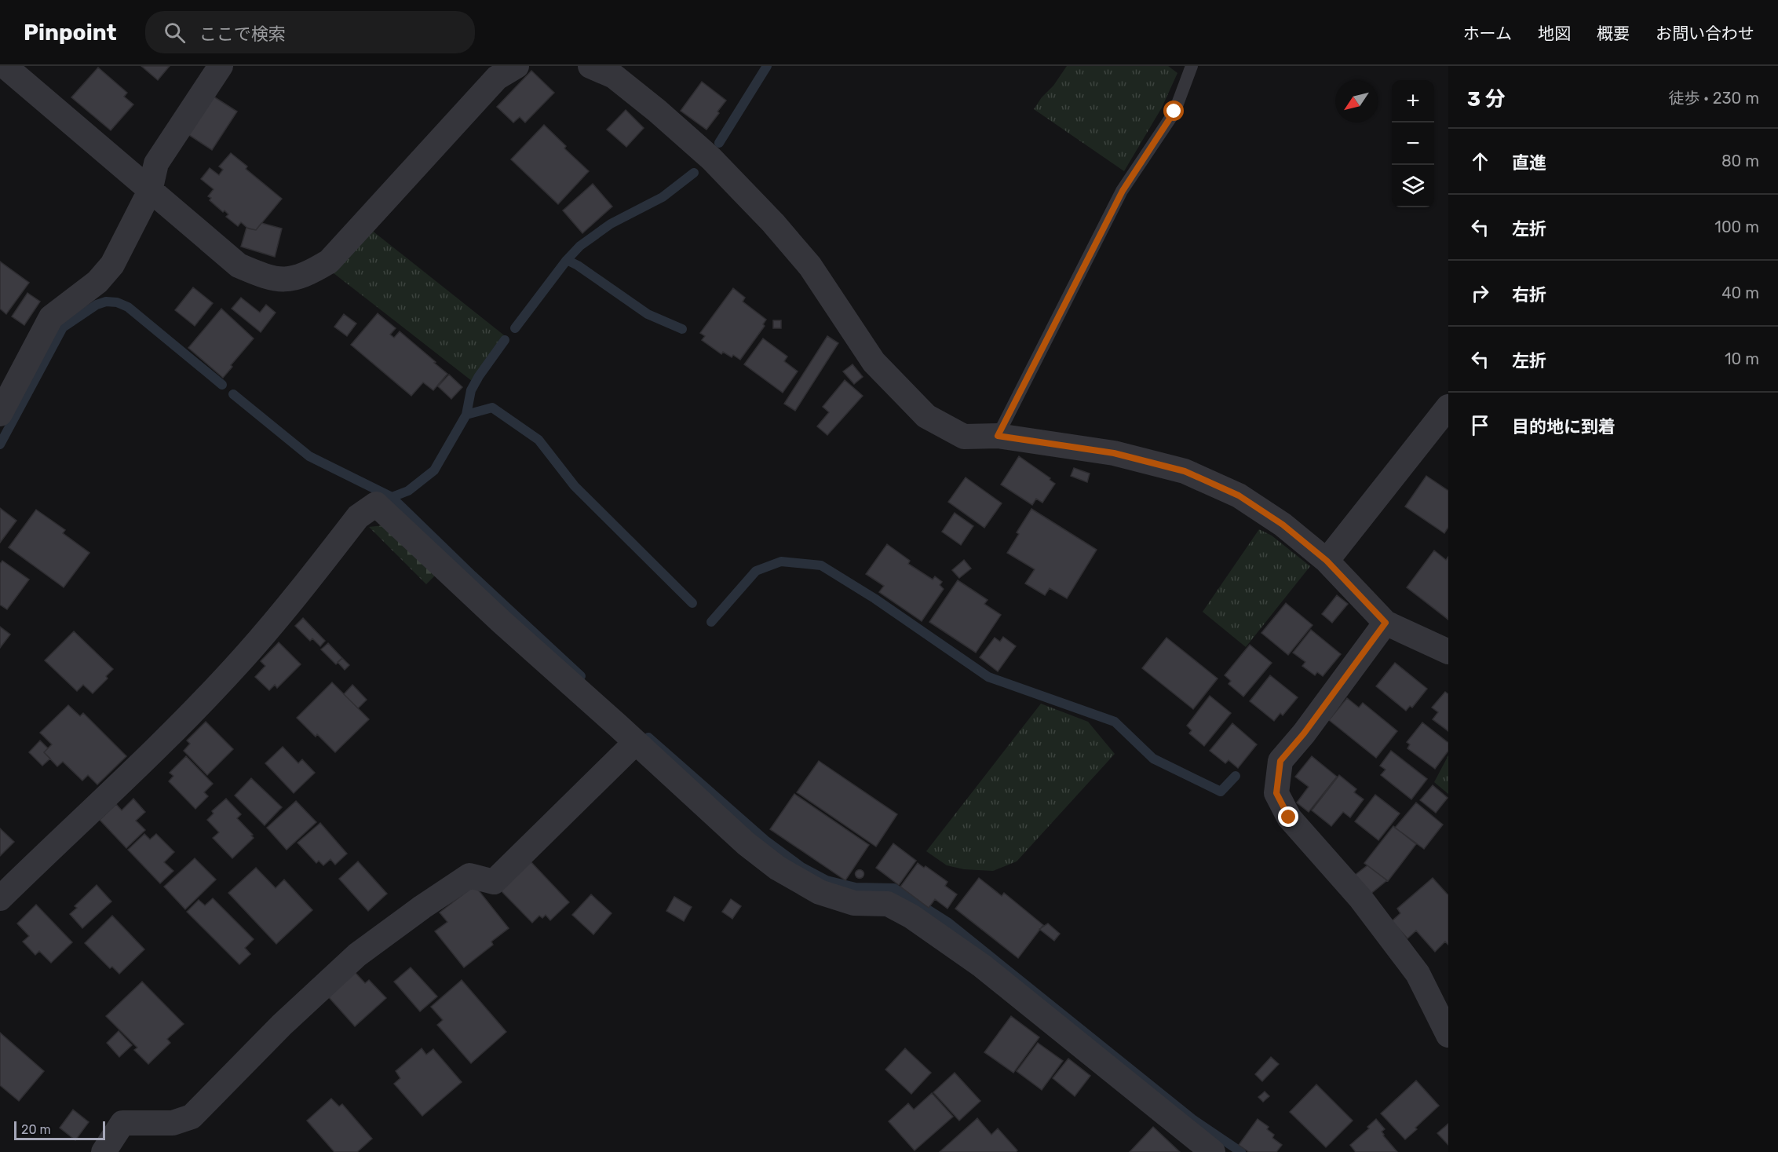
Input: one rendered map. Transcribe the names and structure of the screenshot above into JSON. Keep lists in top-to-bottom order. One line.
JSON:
{"scale_bar":"20 m","north":"bottom left","page":{"header":"Pinpoint","search":"ここで検索","nav":["ホーム","地図","概要","お問い合わせ"],"heading":["3 分","徒歩 · 230 m"],"map_buttons":["+","−"],"list":[["直進","80 m"],["左折","100 m"],["右折","40 m"],["左折","10 m"],"目的地に到着"],"scale":"20 m"}}
